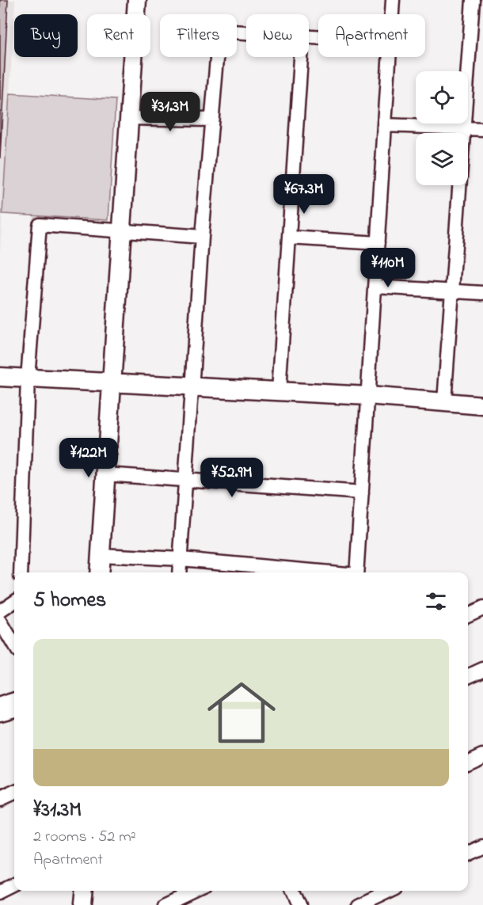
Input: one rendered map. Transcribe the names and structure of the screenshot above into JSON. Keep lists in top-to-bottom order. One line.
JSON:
{"page":{"chip":["Buy","Rent","Filters","New","Apartment"],"price":["¥31.3M","¥67.3M","¥110M","¥122M","¥52.9M"],"heading":"5 homes","list":[{"name":"¥31.3M","note":"2 rooms · 52 m² · Apartment"}]}}
